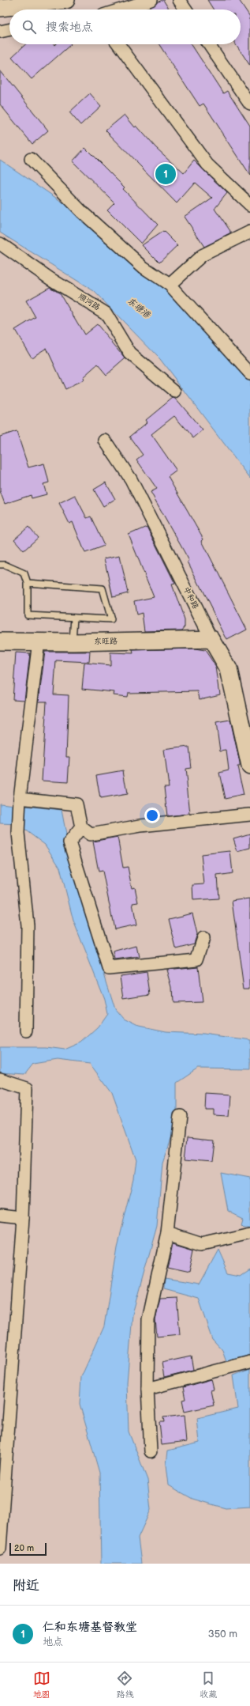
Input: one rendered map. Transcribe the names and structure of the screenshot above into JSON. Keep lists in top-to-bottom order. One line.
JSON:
{"streets":{"street":["顺河路","中和路","东旺路"]},"crossings":[["中和路","东旺路"]],"water":["东塘港"],"scale_bar":"20 m","page":{"search":"搜索地点","pins":"1","scale":"20 m","heading":"附近","list":[{"mark":"1","name":"仁和东塘基督教堂","note":"地点","value":"350 m"}],"nav":["地图","路线","收藏"]}}
